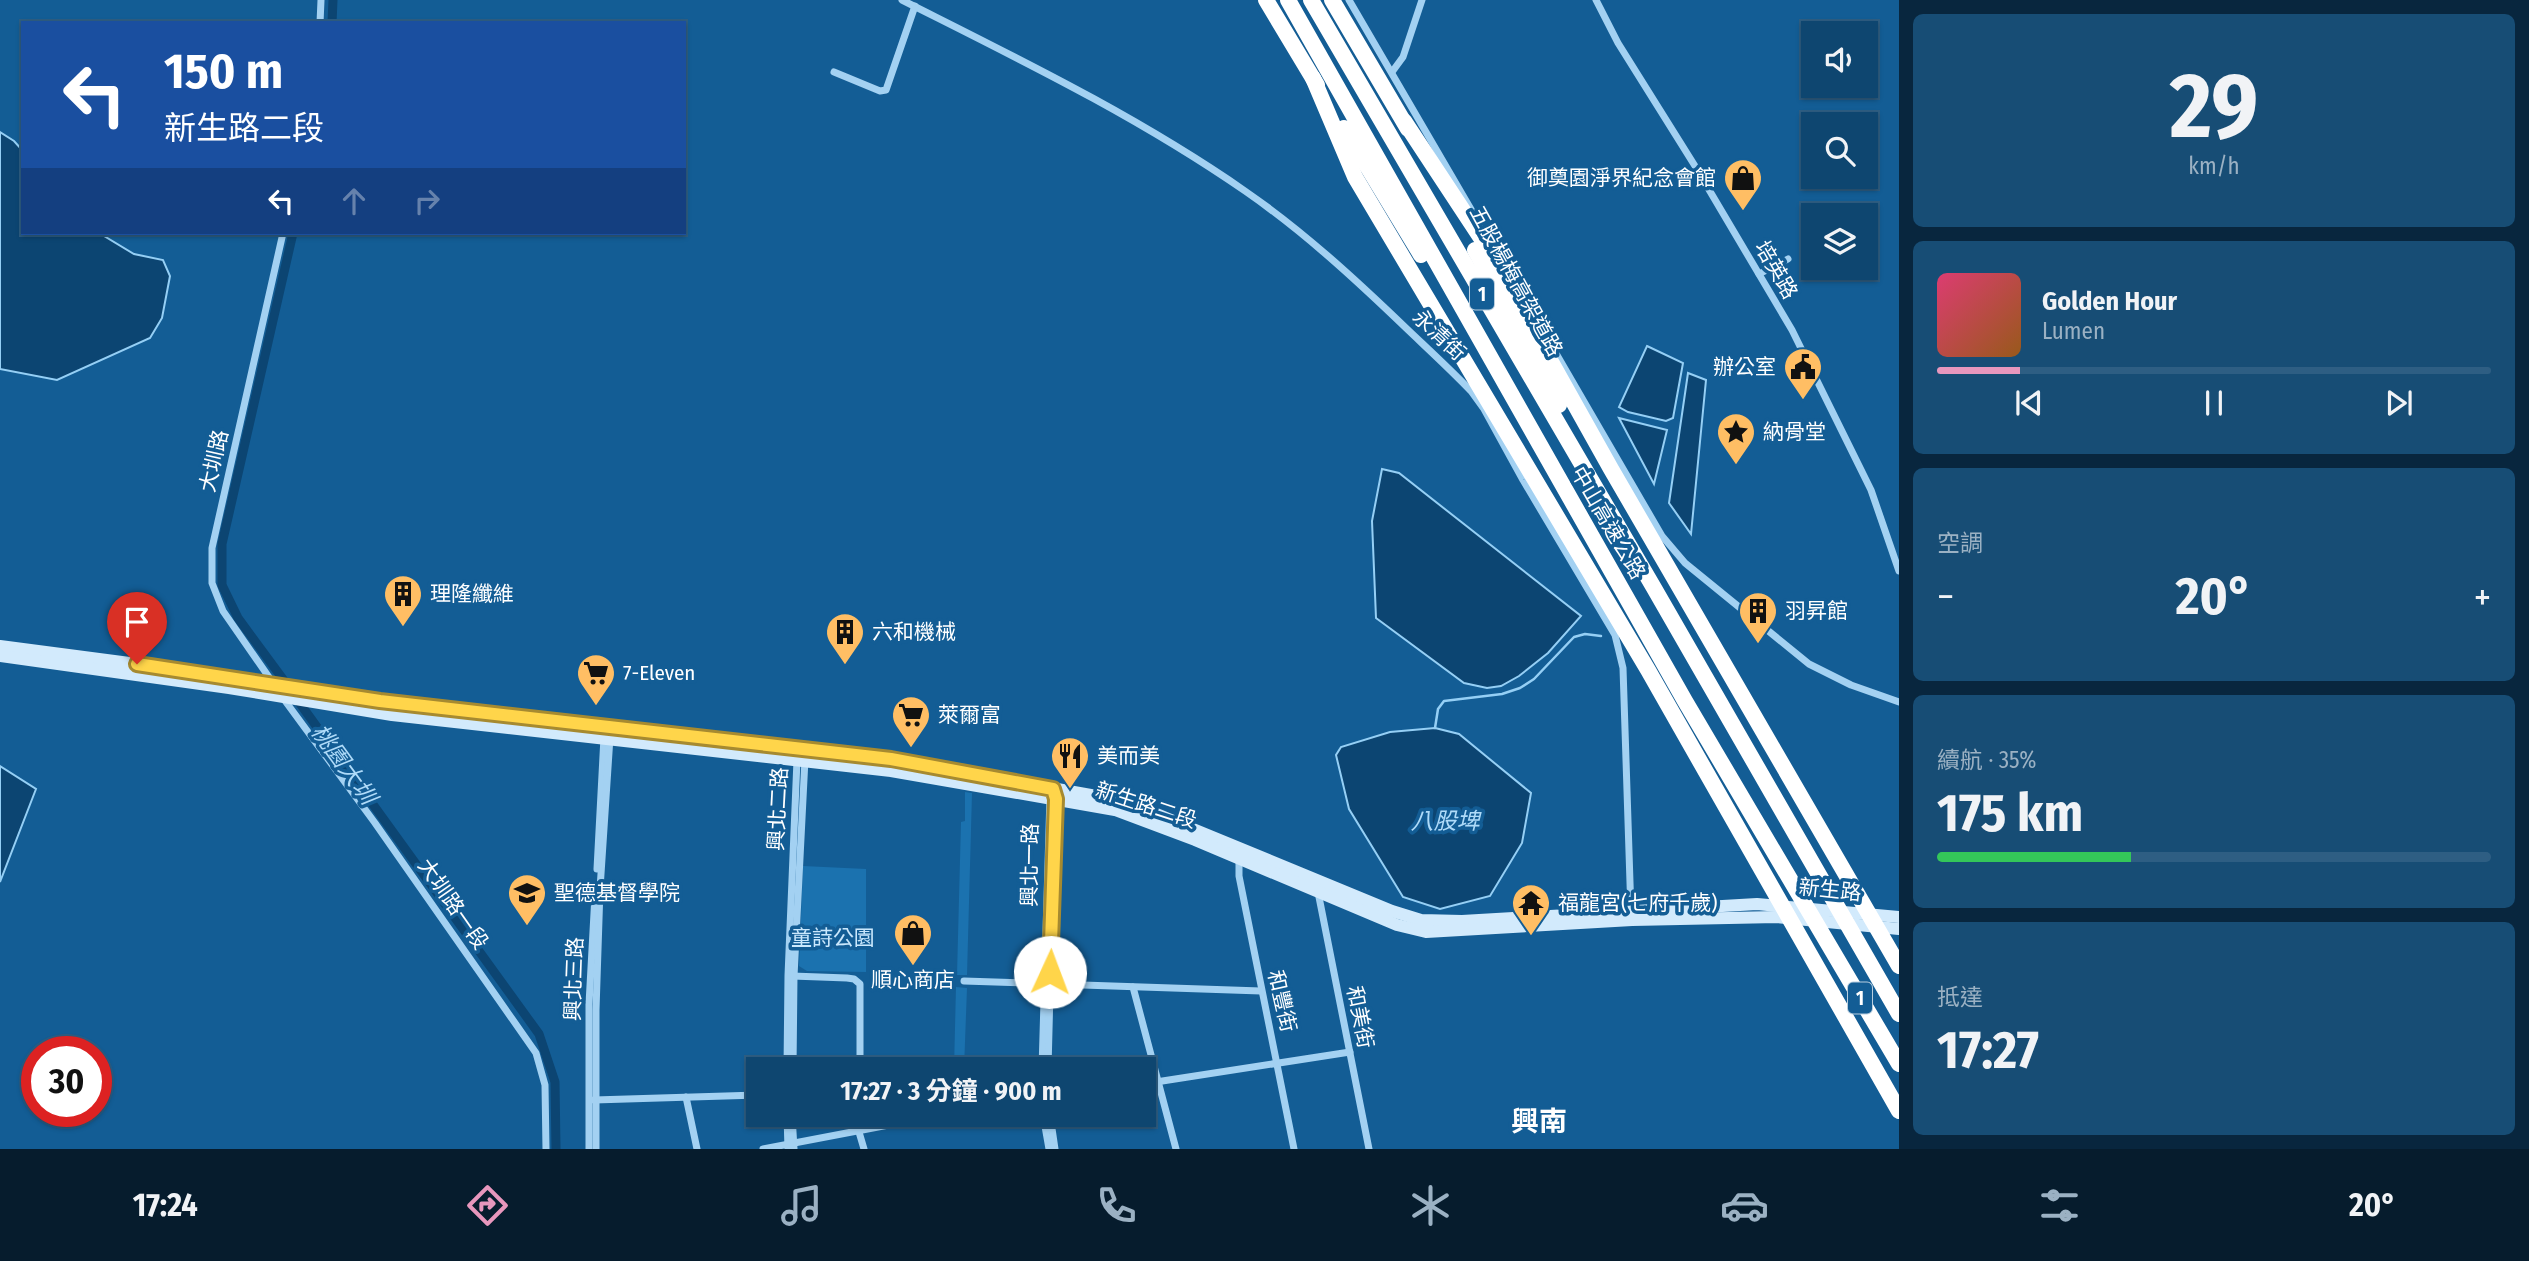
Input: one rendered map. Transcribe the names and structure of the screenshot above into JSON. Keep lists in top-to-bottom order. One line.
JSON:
{"streets":{"highway":["五股楊梅高架道路","1","中山高速公路"],"main road":["新生路二段","新生路"],"street":["培英路","永清街","大圳路","興北二路","興北一路","大圳路一段","興北三路","和豐街","和美街"]},"crossings":[["五股楊梅高架道路","中山高速公路"],["1","中山高速公路"],["永清街","新生路二段"],["大圳路","新生路二段"],["新生路二段","興北二路"],["新生路二段","興北一路"],["新生路二段","新生路"],["新生路二段","大圳路一段"],["新生路二段","興北三路"],["新生路二段","和豐街"],["新生路二段","和美街"]],"districts":["興南"],"water":["桃園大圳","八股埤"],"parks":["童詩公園"],"places":{"shop":["御奠園淨界紀念會館","順心商店"],"public building":["辦公室"],"place":["納骨堂"],"building":["理隆纖維","羽昇館","六和機械"],"supermarket":["7-Eleven","萊爾富"],"restaurant":["美而美"],"school or university":["聖德基督學院"],"temple":["福龍宮(七府千歲)"]},"page":{"tile":[["29","km/h"],"空調",["續航 · 35%","175 km"],["抵達","17:27"]],"turn":["150 m","新生路二段"],"song":["Golden Hour","Lumen"],"heat":["−","20°","+"],"limit":"30","trip":"17:27 · 3 分鐘 · 900 m","tabs":["17:24","20°"]}}
